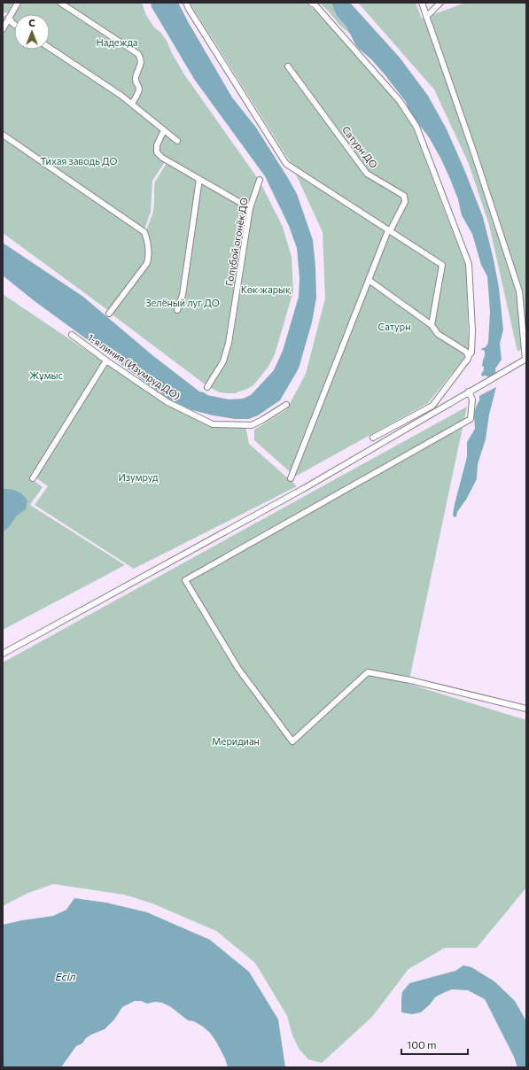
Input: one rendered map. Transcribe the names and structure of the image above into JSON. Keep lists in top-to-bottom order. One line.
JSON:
{"streets":{"street":["Сатурн ДО","Голубой огонёк ДО","1-я линия (Изумруд ДО)"]},"water":["Есіл"],"parks":["Надежда","Тихая заводь ДО","Көк жарық","Зелёный луг ДО","Сатурн","Жұмыс","Изумруд","Меридиан"],"scale_bar":"100 m","north":"top"}
